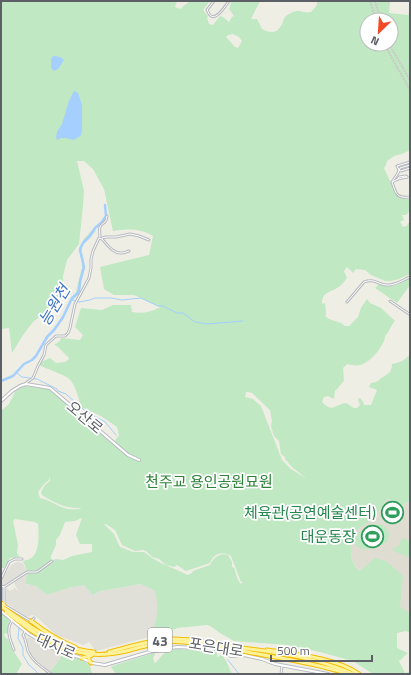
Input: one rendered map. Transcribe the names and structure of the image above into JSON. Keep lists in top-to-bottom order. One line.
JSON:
{"streets":{"highway":["43","포은대로"],"main road":["오산로","대지로"]},"crossings":[["43","포은대로"],["대지로","포은대로"]],"water":["능원천"],"parks":["천주교 용인공원묘원"],"places":{"sports":["체육관(공연예술센터)","대운동장"]},"scale_bar":"500 m","north":"bottom left"}
